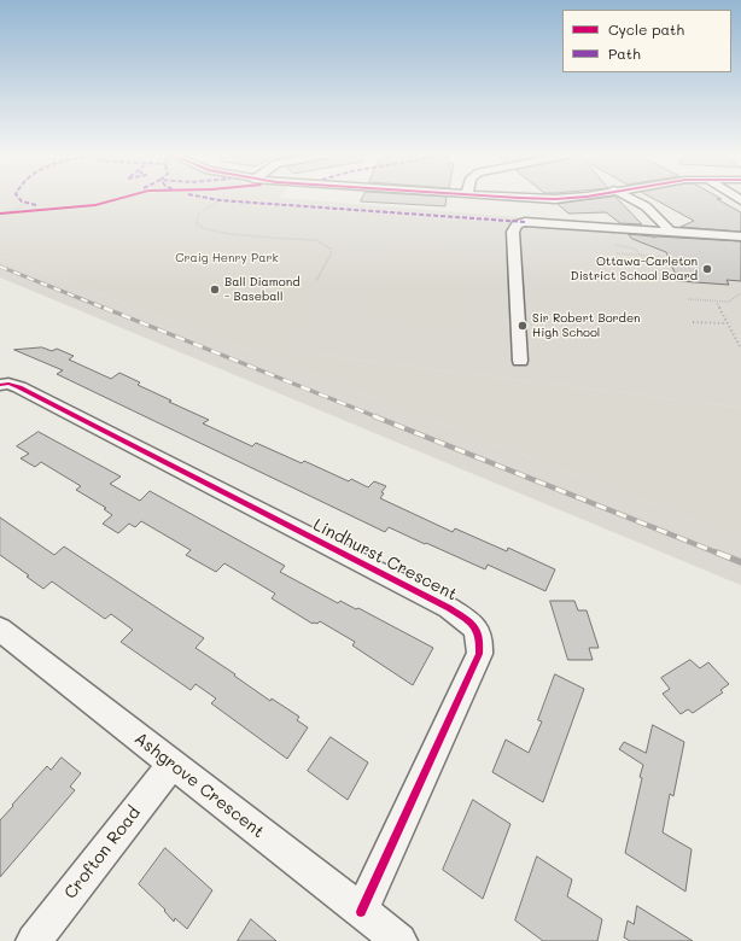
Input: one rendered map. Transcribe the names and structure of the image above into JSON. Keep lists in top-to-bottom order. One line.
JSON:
{"streets":{"street":["Lindhurst Crescent","Ashgrove Crescent","Crofton Road"]},"crossings":[["Lindhurst Crescent","Ashgrove Crescent"],["Ashgrove Crescent","Crofton Road"]],"parks":["Craig Henry Park"],"places":["Ottawa-Carleton District School Board","Ball Diamond - Baseball","Sir Robert Borden High School"],"legend":["Cycle path","Path"]}
